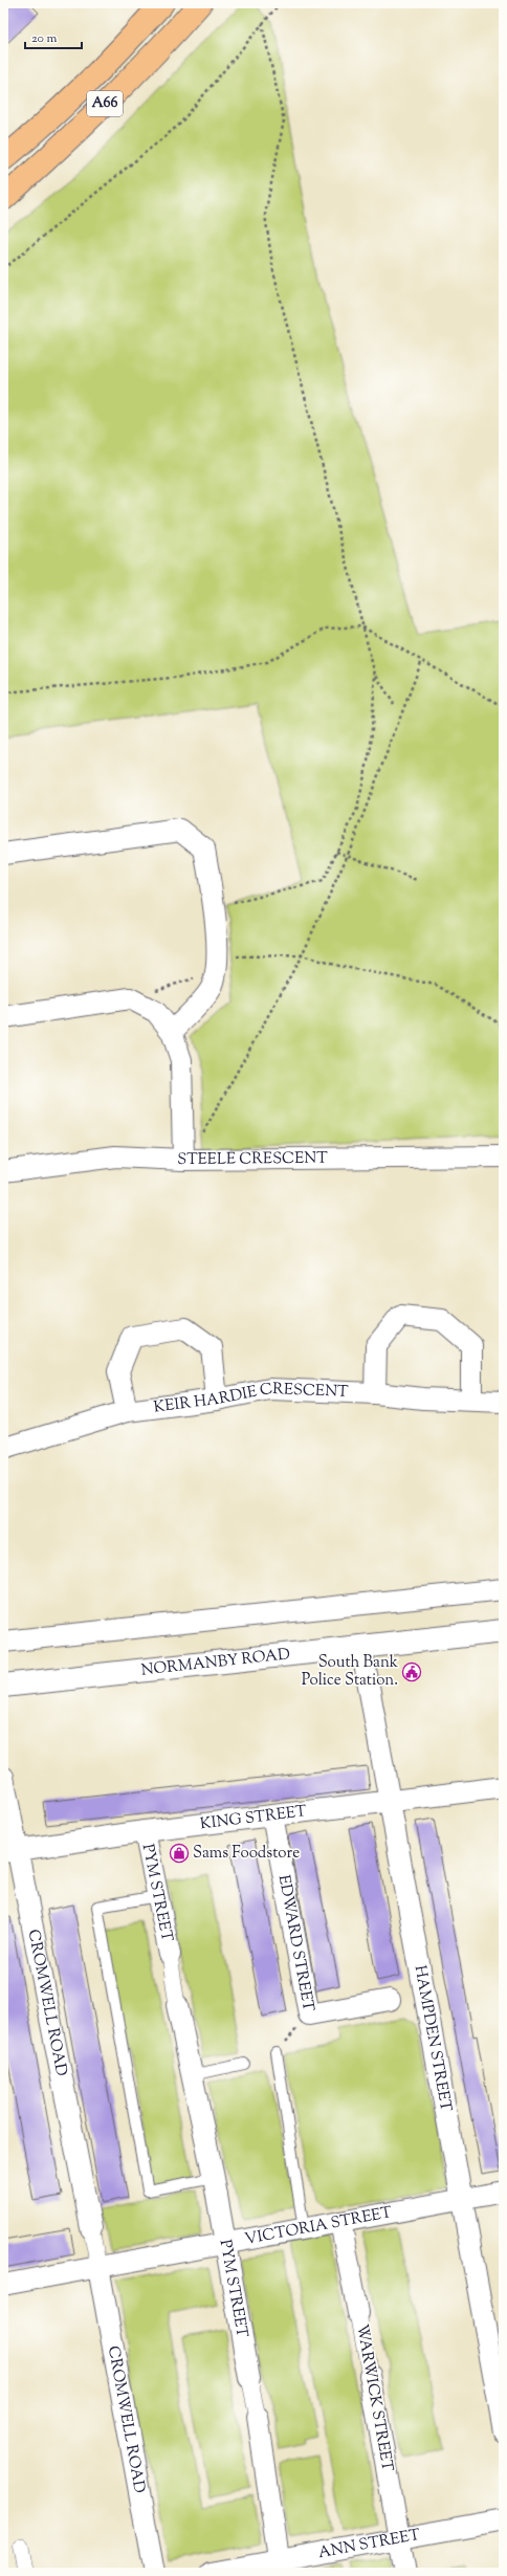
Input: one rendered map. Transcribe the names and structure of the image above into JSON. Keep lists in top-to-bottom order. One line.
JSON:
{"streets":{"highway":["A66"],"street":["STEELE CRESCENT","KEIR HARDIE CRESCENT","NORMANBY ROAD","KING STREET","PYM STREET","EDWARD STREET","CROMWELL ROAD","HAMPDEN STREET","VICTORIA STREET","WARWICK STREET","ANN STREET"]},"crossings":[["NORMANBY ROAD","HAMPDEN STREET"],["KING STREET","PYM STREET"],["KING STREET","EDWARD STREET"],["KING STREET","CROMWELL ROAD"],["KING STREET","HAMPDEN STREET"],["PYM STREET","VICTORIA STREET"],["PYM STREET","ANN STREET"],["CROMWELL ROAD","VICTORIA STREET"],["HAMPDEN STREET","VICTORIA STREET"],["VICTORIA STREET","WARWICK STREET"],["WARWICK STREET","ANN STREET"]],"places":{"public building":["South Bank Police Station."],"shop":["Sams Foodstore"]},"scale_bar":"20 m"}
